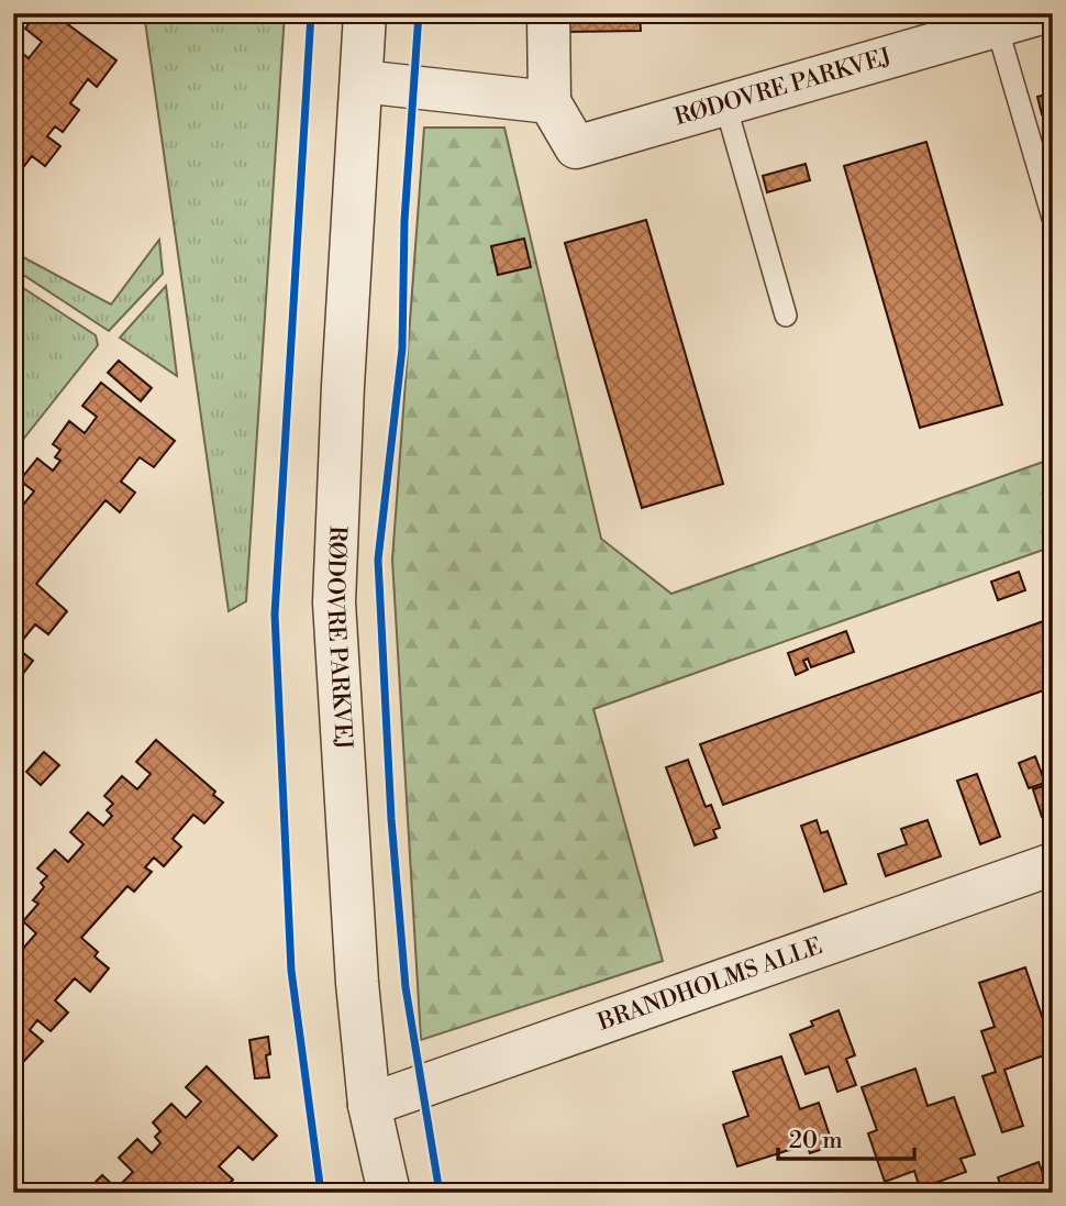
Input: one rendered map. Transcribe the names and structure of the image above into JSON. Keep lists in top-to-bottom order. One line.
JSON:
{"streets":{"street":["RØDOVRE PARKVEJ","BRANDHOLMS ALLE"]},"crossings":[["RØDOVRE PARKVEJ","BRANDHOLMS ALLE"]],"scale_bar":"20 m"}
